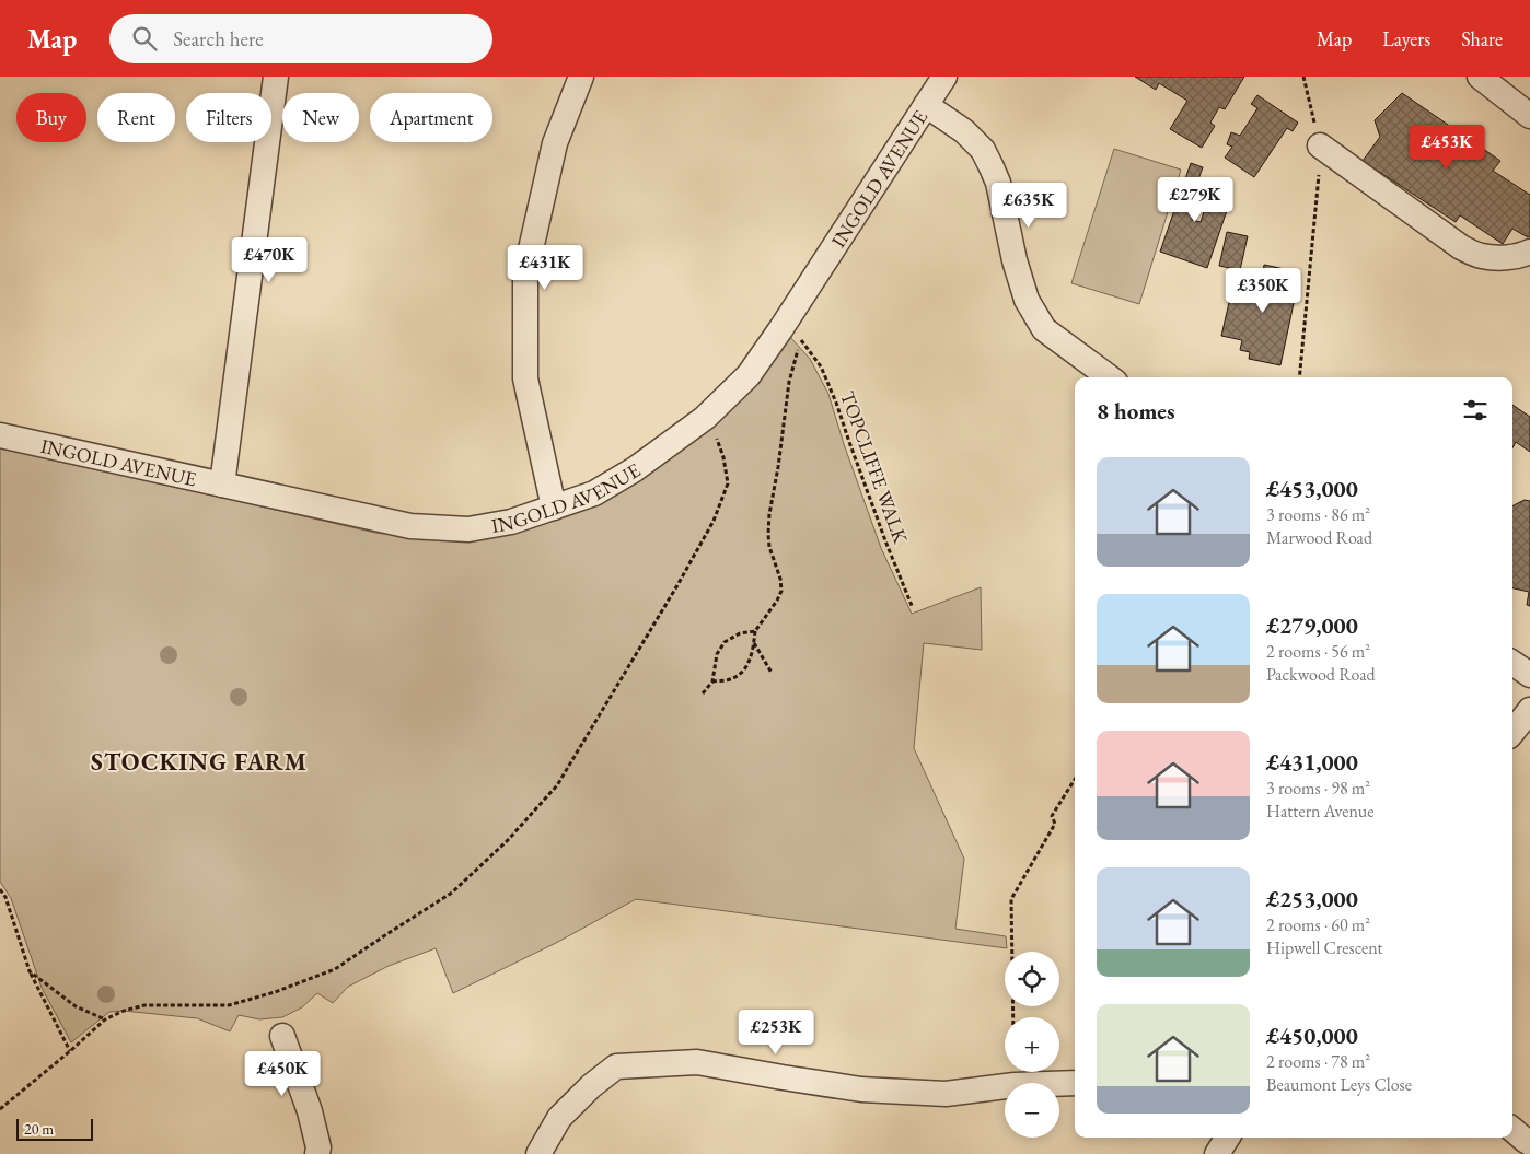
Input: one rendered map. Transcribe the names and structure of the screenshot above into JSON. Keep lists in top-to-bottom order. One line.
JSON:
{"streets":{"street":["INGOLD AVENUE"],"path":["TOPCLIFFE WALK"]},"crossings":[["INGOLD AVENUE","TOPCLIFFE WALK"]],"districts":["STOCKING FARM"],"scale_bar":"20 m","page":{"header":"Map","search":"Search here","nav":["Map","Layers","Share"],"chip":["Buy","Rent","Filters","New","Apartment"],"price":["£453K","£279K","£635K","£470K","£431K","£350K","£253K","£450K"],"heading":"8 homes","list":[{"name":"£453,000","note":"3 rooms · 86 m² · Marwood Road"},{"name":"£279,000","note":"2 rooms · 56 m² · Packwood Road"},{"name":"£431,000","note":"3 rooms · 98 m² · Hattern Avenue"},{"name":"£253,000","note":"2 rooms · 60 m² · Hipwell Crescent"},{"name":"£450,000","note":"2 rooms · 78 m² · Beaumont Leys Close"}],"map_buttons":["+","−"],"scale":"20 m"}}
